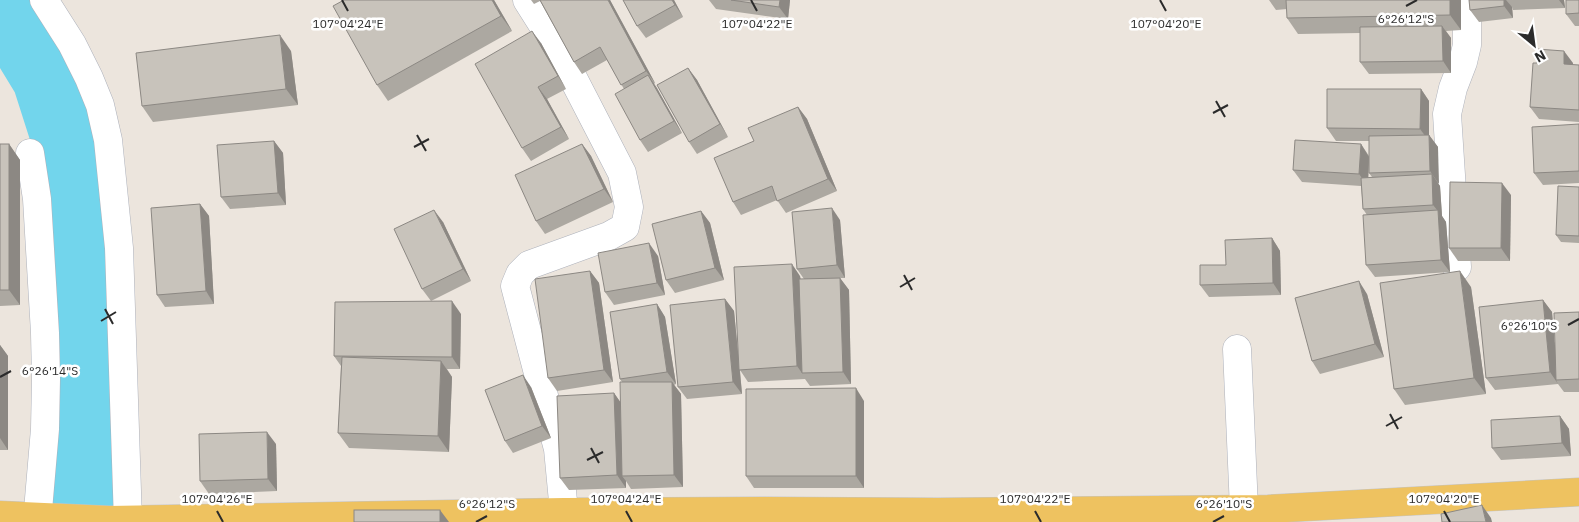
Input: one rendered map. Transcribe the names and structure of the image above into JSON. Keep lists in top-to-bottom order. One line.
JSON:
{"north":"bottom right","coordinates":["6°26'12\"S","107°04'24\"E","107°04'22\"E","107°04'20\"E","6°26'10\"S","6°26'14\"S","107°04'26\"E"]}
